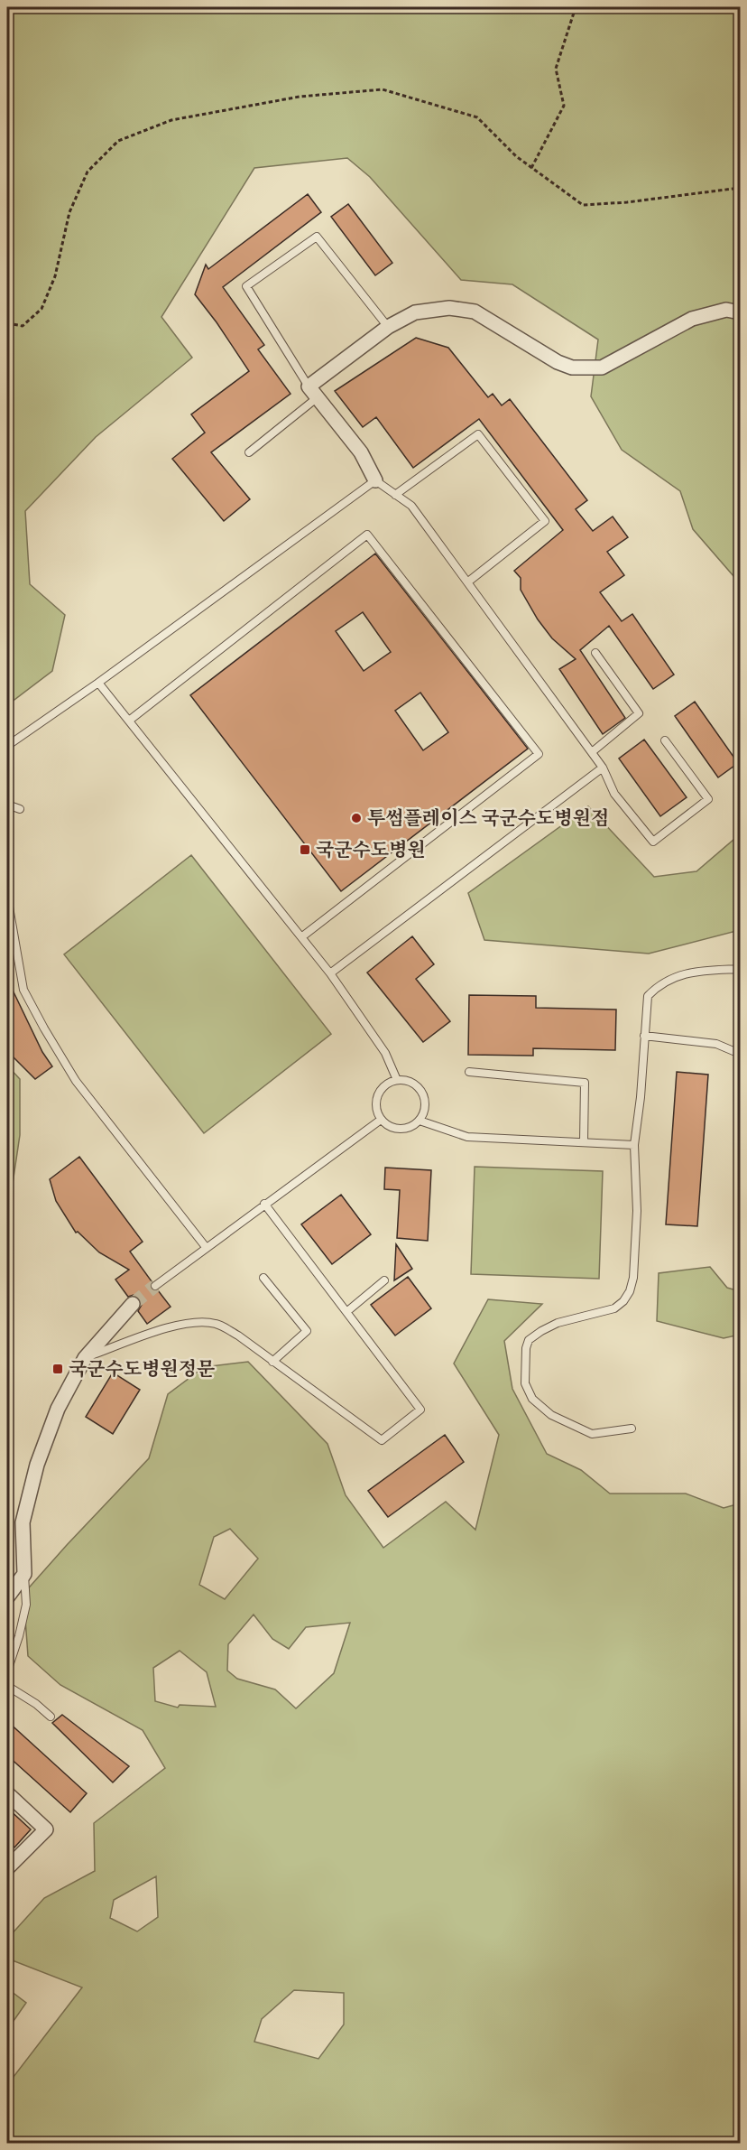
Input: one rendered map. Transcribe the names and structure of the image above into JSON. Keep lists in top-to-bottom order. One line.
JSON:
{"places":{"other":["투썸플레이스 국군수도병원점"],"transit":["국군수도병원","국군수도병원정문"]}}
